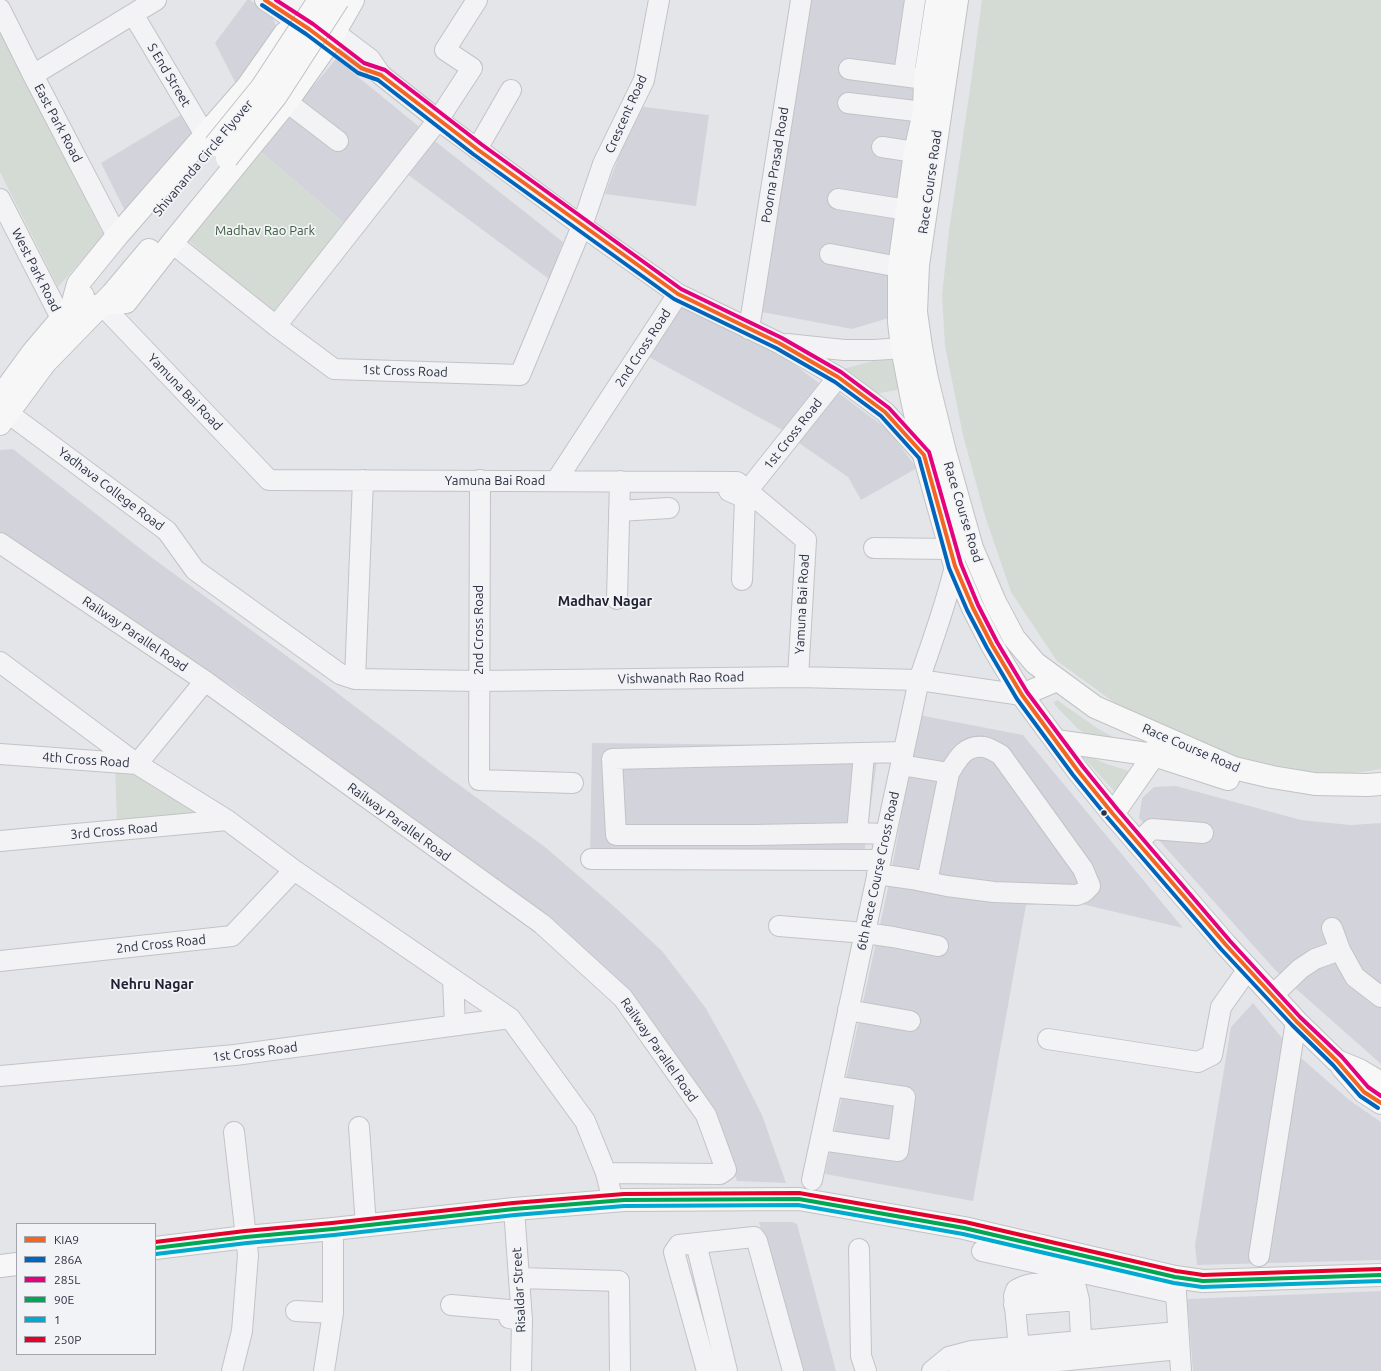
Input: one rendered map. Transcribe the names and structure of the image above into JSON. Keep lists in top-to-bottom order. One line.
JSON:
{"streets":{"main road":["Shivananda Circle Flyover","Race Course Road"],"street":["S End Street","Crescent Road","East Park Road","Poorna Prasad Road","West Park Road","2nd Cross Road","1st Cross Road","Yamuna Bai Road","Yadhava College Road","Railway Parallel Road","Vishwanath Rao Road","4th Cross Road","3rd Cross Road","6th Race Course Cross Road","Risaldar Street"]},"crossings":[["S End Street","Shivananda Circle Flyover"],["Crescent Road","1st Cross Road"],["Shivananda Circle Flyover","West Park Road"],["Shivananda Circle Flyover","Yamuna Bai Road"],["Shivananda Circle Flyover","Yadhava College Road"],["Race Course Road","Vishwanath Rao Road"],["Race Course Road","6th Race Course Cross Road"],["2nd Cross Road","Yamuna Bai Road"],["2nd Cross Road","Vishwanath Rao Road"],["1st Cross Road","Yamuna Bai Road"],["Yamuna Bai Road","Vishwanath Rao Road"],["Yadhava College Road","Vishwanath Rao Road"],["Railway Parallel Road","4th Cross Road"],["Vishwanath Rao Road","6th Race Course Cross Road"]],"districts":["Madhav Nagar","Nehru Nagar"],"parks":["Madhav Rao Park"],"lines":["transit line KIA9","transit line 285L","transit line 286A","transit line 250P","transit line 90E","transit line 1"],"legend":["KIA9","286A","285L","90E","1","250P"]}
